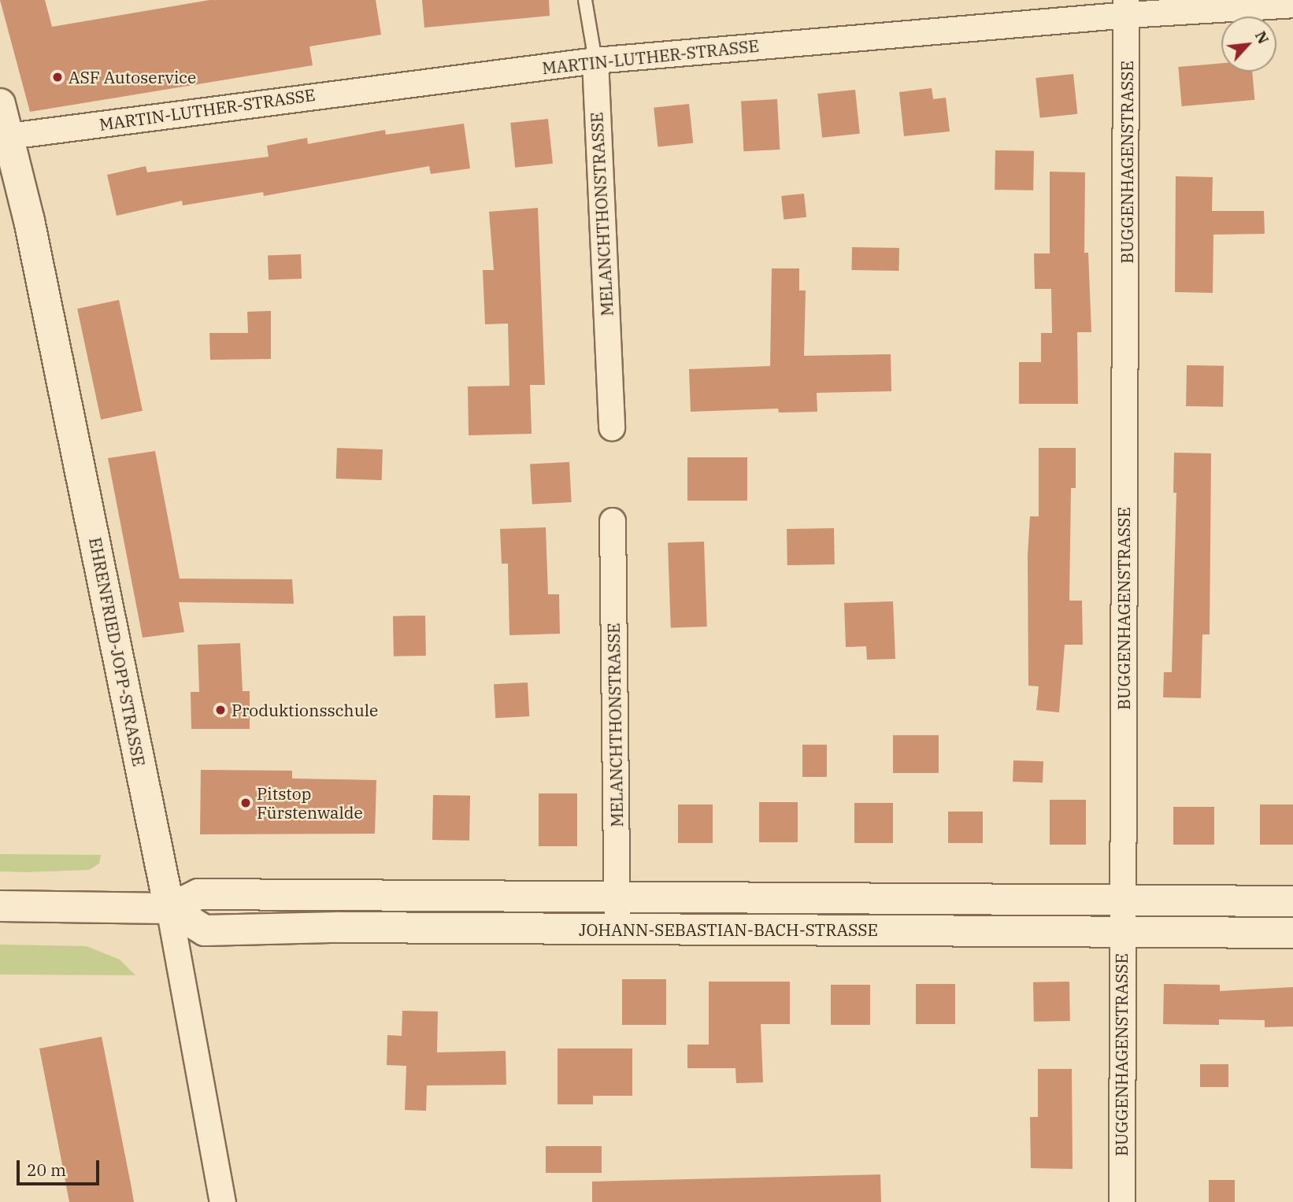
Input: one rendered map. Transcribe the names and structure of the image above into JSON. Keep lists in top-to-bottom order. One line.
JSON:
{"streets":{"street":["MARTIN-LUTHER-STRASSE","BUGGENHAGENSTRASSE","MELANCHTHONSTRASSE","EHRENFRIED-JOPP-STRASSE","JOHANN-SEBASTIAN-BACH-STRASSE"]},"crossings":[["MARTIN-LUTHER-STRASSE","BUGGENHAGENSTRASSE"],["MARTIN-LUTHER-STRASSE","MELANCHTHONSTRASSE"],["MARTIN-LUTHER-STRASSE","EHRENFRIED-JOPP-STRASSE"],["BUGGENHAGENSTRASSE","JOHANN-SEBASTIAN-BACH-STRASSE"],["MELANCHTHONSTRASSE","JOHANN-SEBASTIAN-BACH-STRASSE"],["EHRENFRIED-JOPP-STRASSE","JOHANN-SEBASTIAN-BACH-STRASSE"]],"places":["ASF Autoservice","Produktionsschule","Pitstop Fürstenwalde"],"scale_bar":"20 m","north":"top right"}
